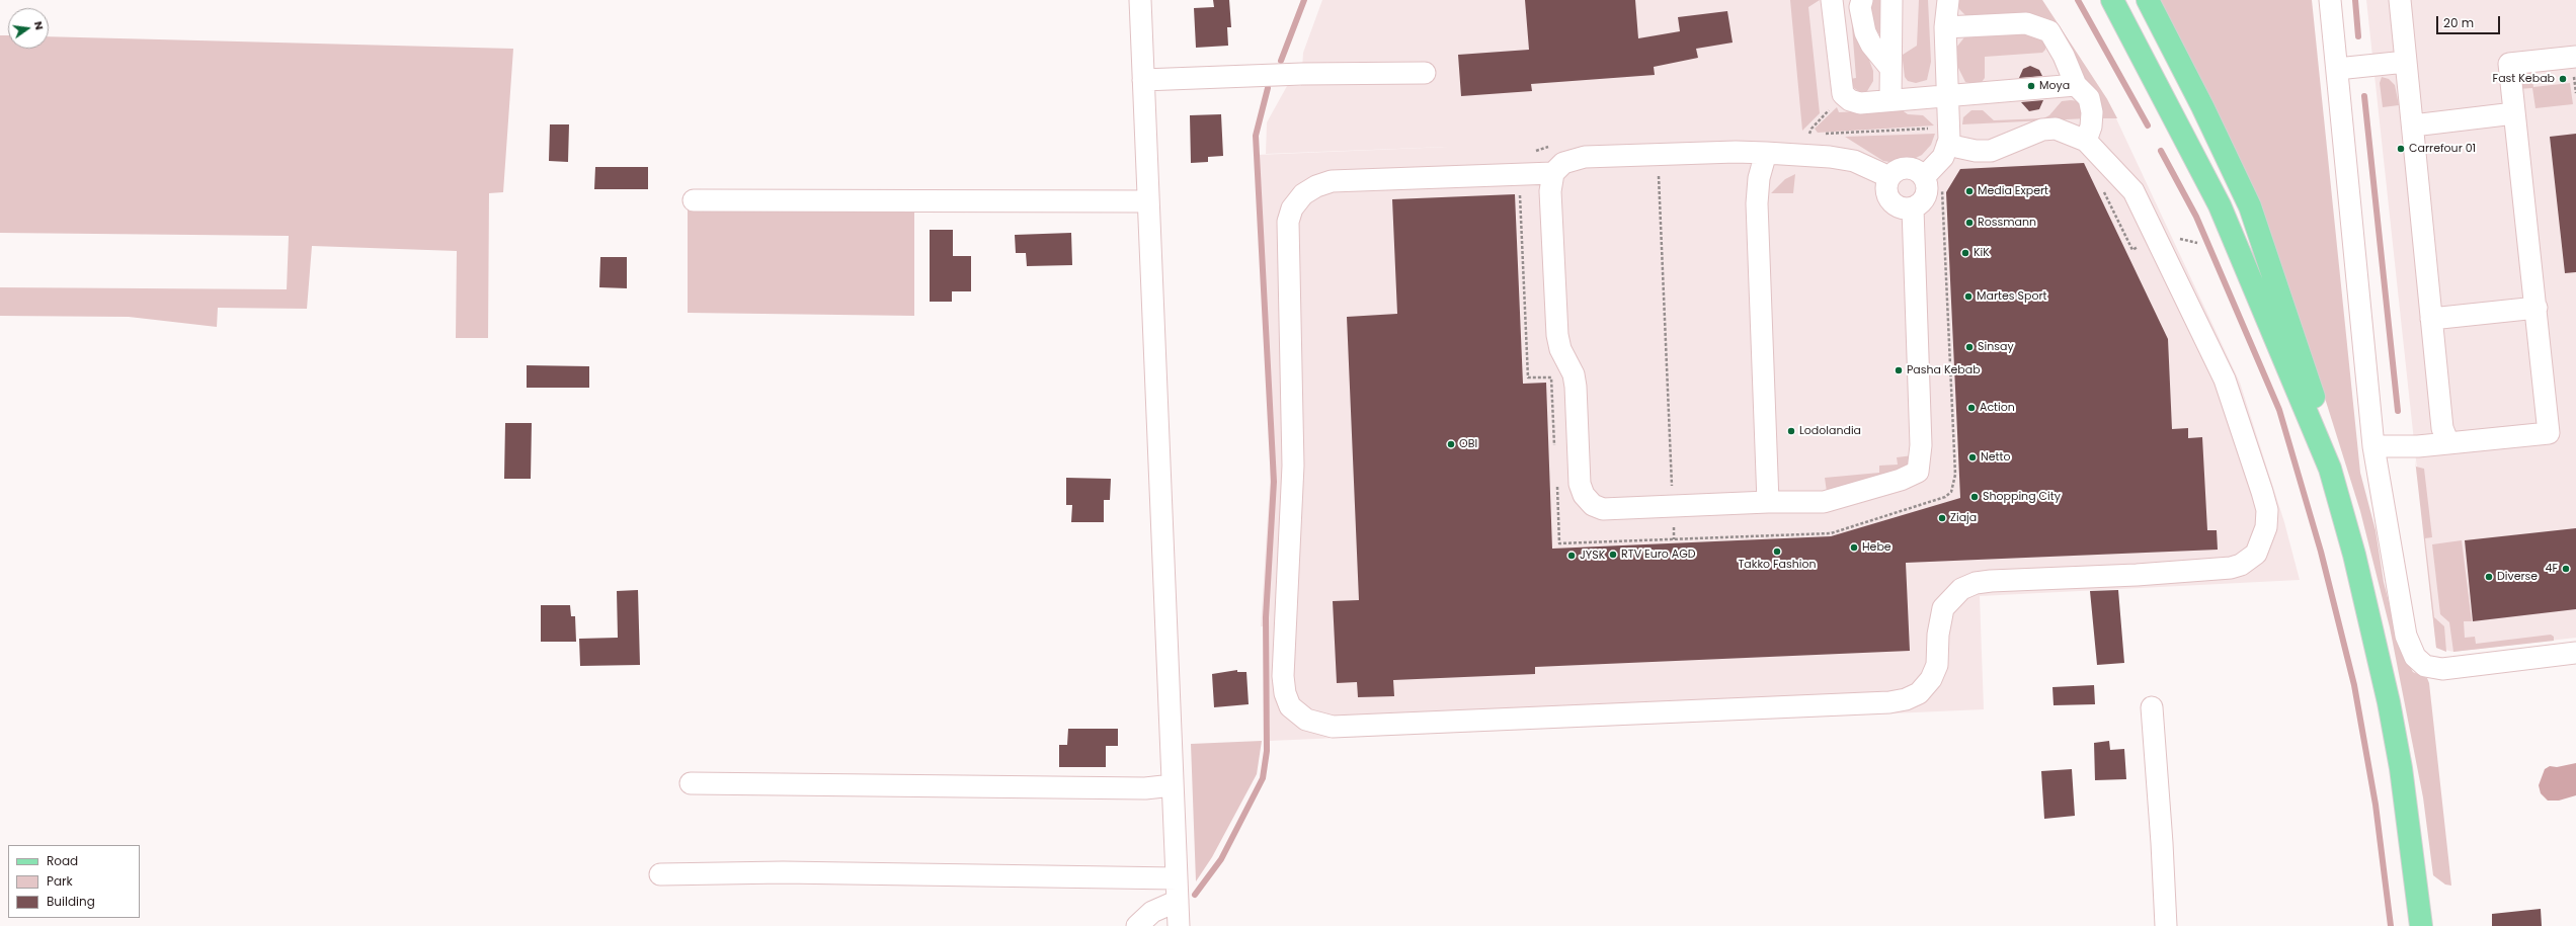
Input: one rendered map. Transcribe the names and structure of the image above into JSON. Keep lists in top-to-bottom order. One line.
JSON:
{"places":["Fast Kebab","Moya","Carrefour 01","Media Expert","Rossmann","KiK","Martes Sport","Sinsay","Pasha Kebab","Action","Lodolandia","OBI","Netto","Shopping City","Ziaja","Hebe","Takko Fashion","RTV Euro AGD","JYSK","4F","Diverse"],"legend":["Road","Park","Building"],"scale_bar":"20 m","north":"right"}
